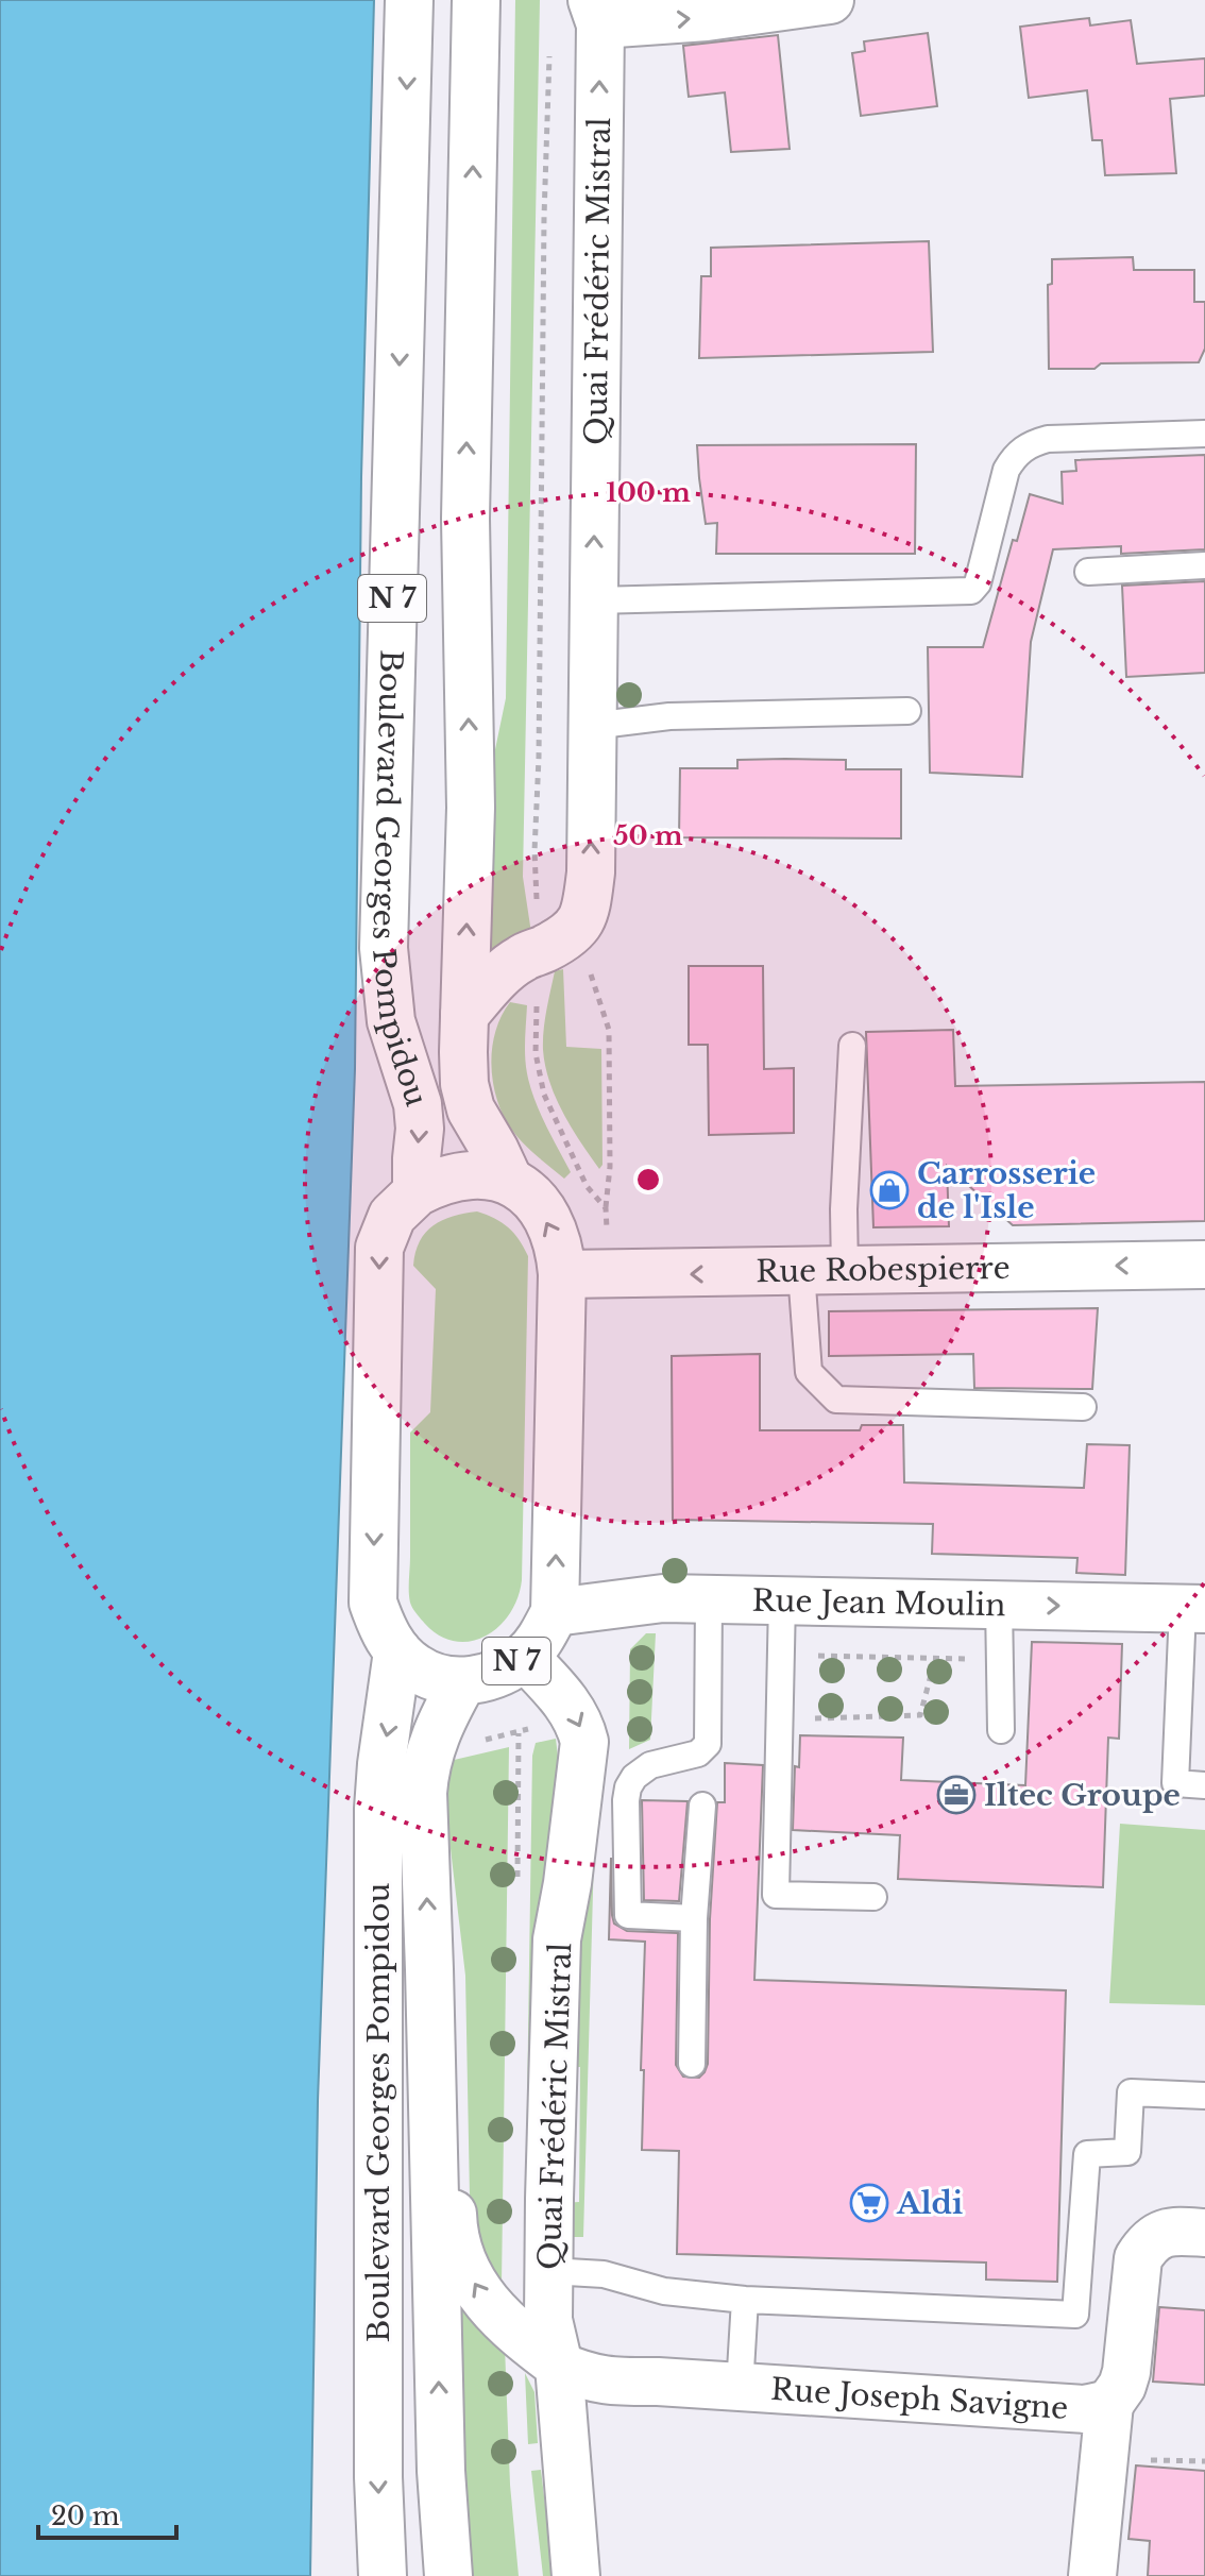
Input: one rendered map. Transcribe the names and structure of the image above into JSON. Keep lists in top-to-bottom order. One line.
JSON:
{"streets":{"main road":["Quai Frédéric Mistral","N 7","Boulevard Georges Pompidou","Rue Robespierre","Rue Jean Moulin","Rue Joseph Savigne"]},"crossings":[["Quai Frédéric Mistral","N 7"],["Quai Frédéric Mistral","Rue Joseph Savigne"],["N 7","Boulevard Georges Pompidou"],["N 7","Rue Jean Moulin"],["Boulevard Georges Pompidou","Rue Robespierre"],["Boulevard Georges Pompidou","Rue Jean Moulin"],["Boulevard Georges Pompidou","Rue Joseph Savigne"]],"one_way":["Rue Robespierre","Rue Joseph Savigne"],"places":{"shop":["Carrosserie de l'Isle"],"office":["Iltec Groupe"],"supermarket":["Aldi"]},"scale_bar":"20 m","rings":["100 m","50 m"]}
